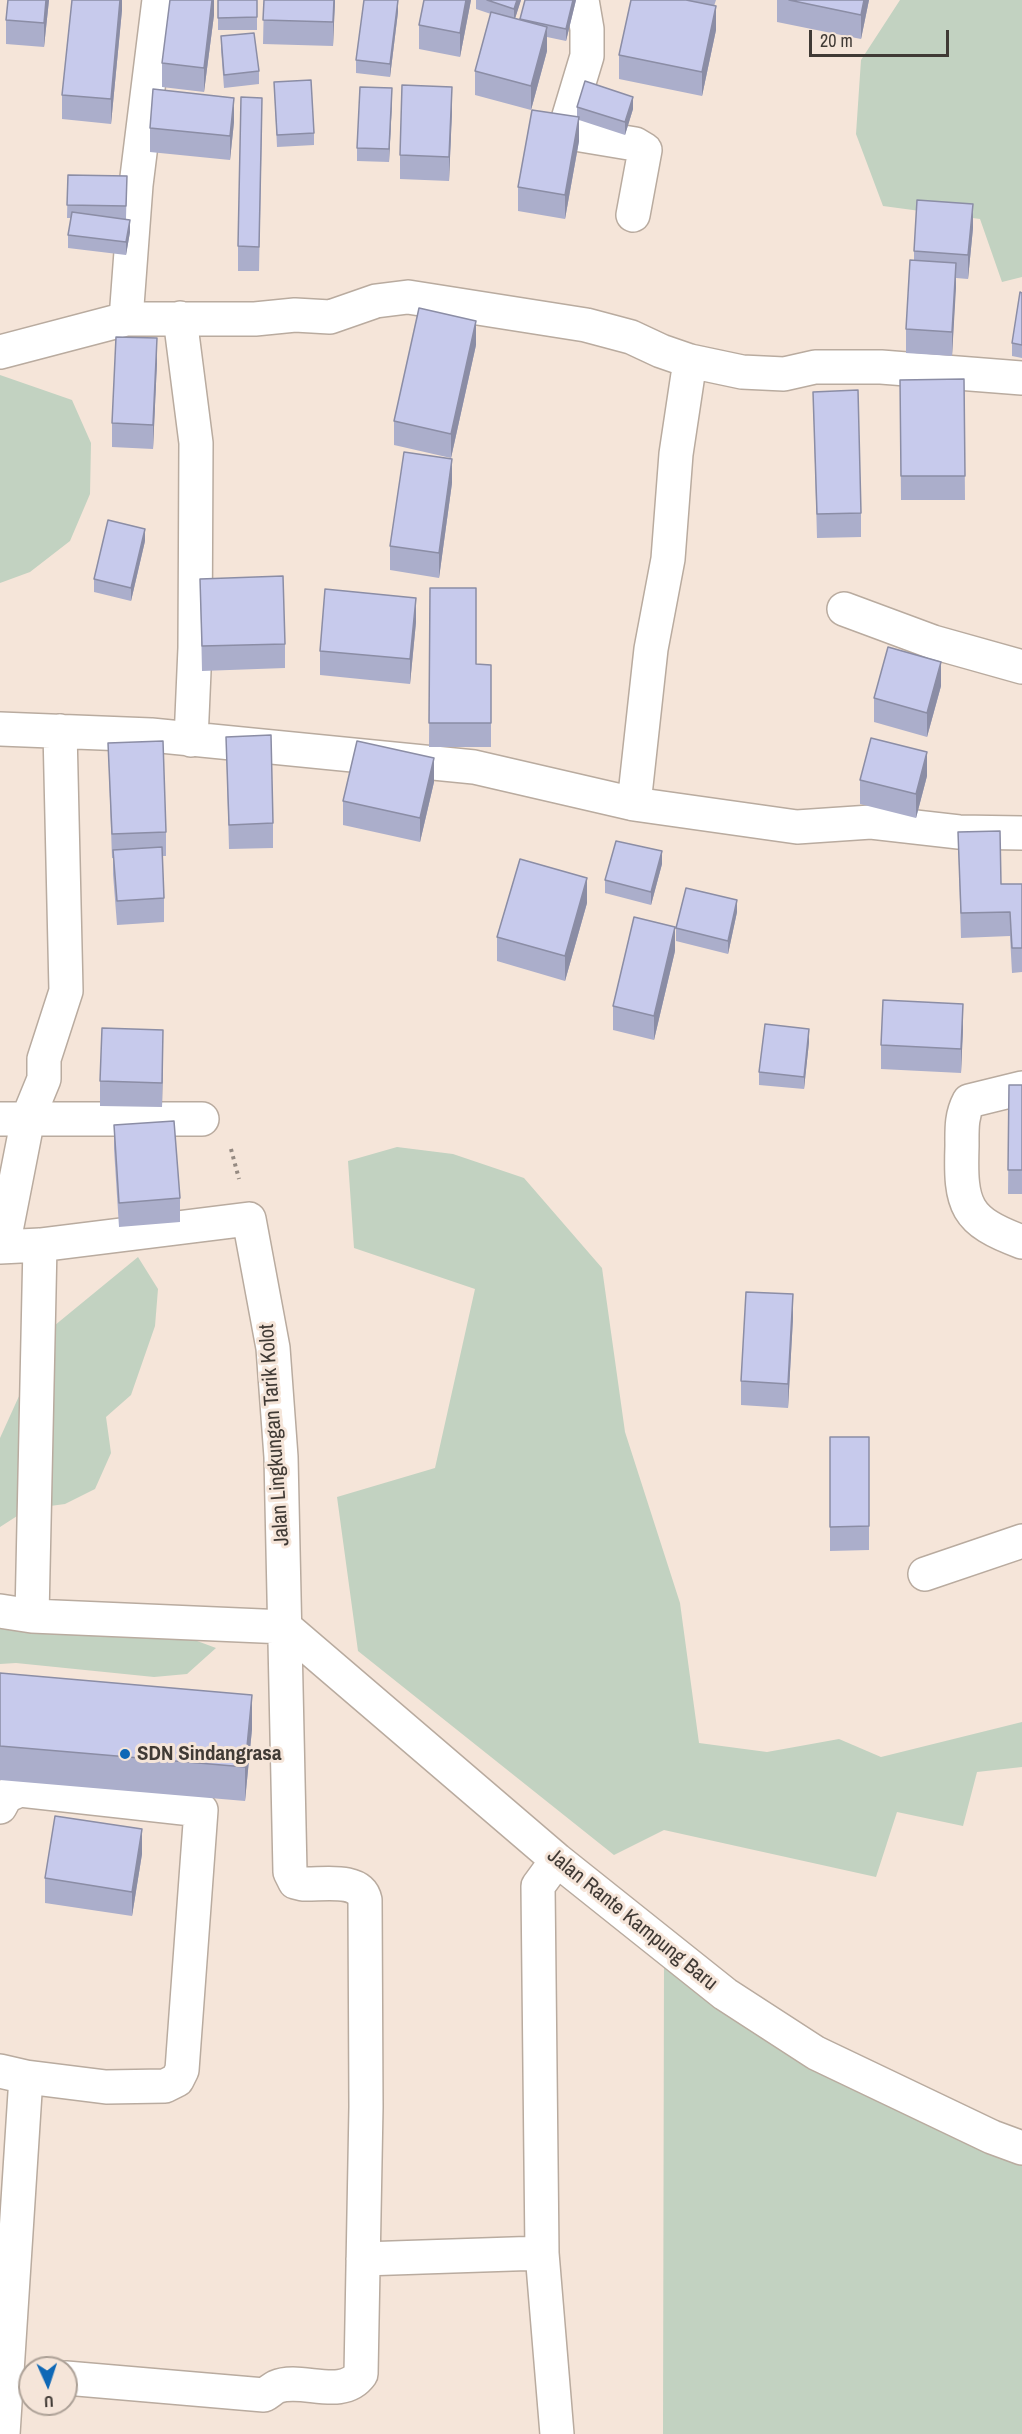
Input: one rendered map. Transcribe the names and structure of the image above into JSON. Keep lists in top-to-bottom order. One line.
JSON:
{"streets":{"street":["Jalan Lingkungan Tarik Kolot","Jalan Rante Kampung Baru"]},"crossings":[["Jalan Lingkungan Tarik Kolot","Jalan Rante Kampung Baru"]],"places":["SDN Sindangrasa"],"scale_bar":"20 m","north":"bottom"}
